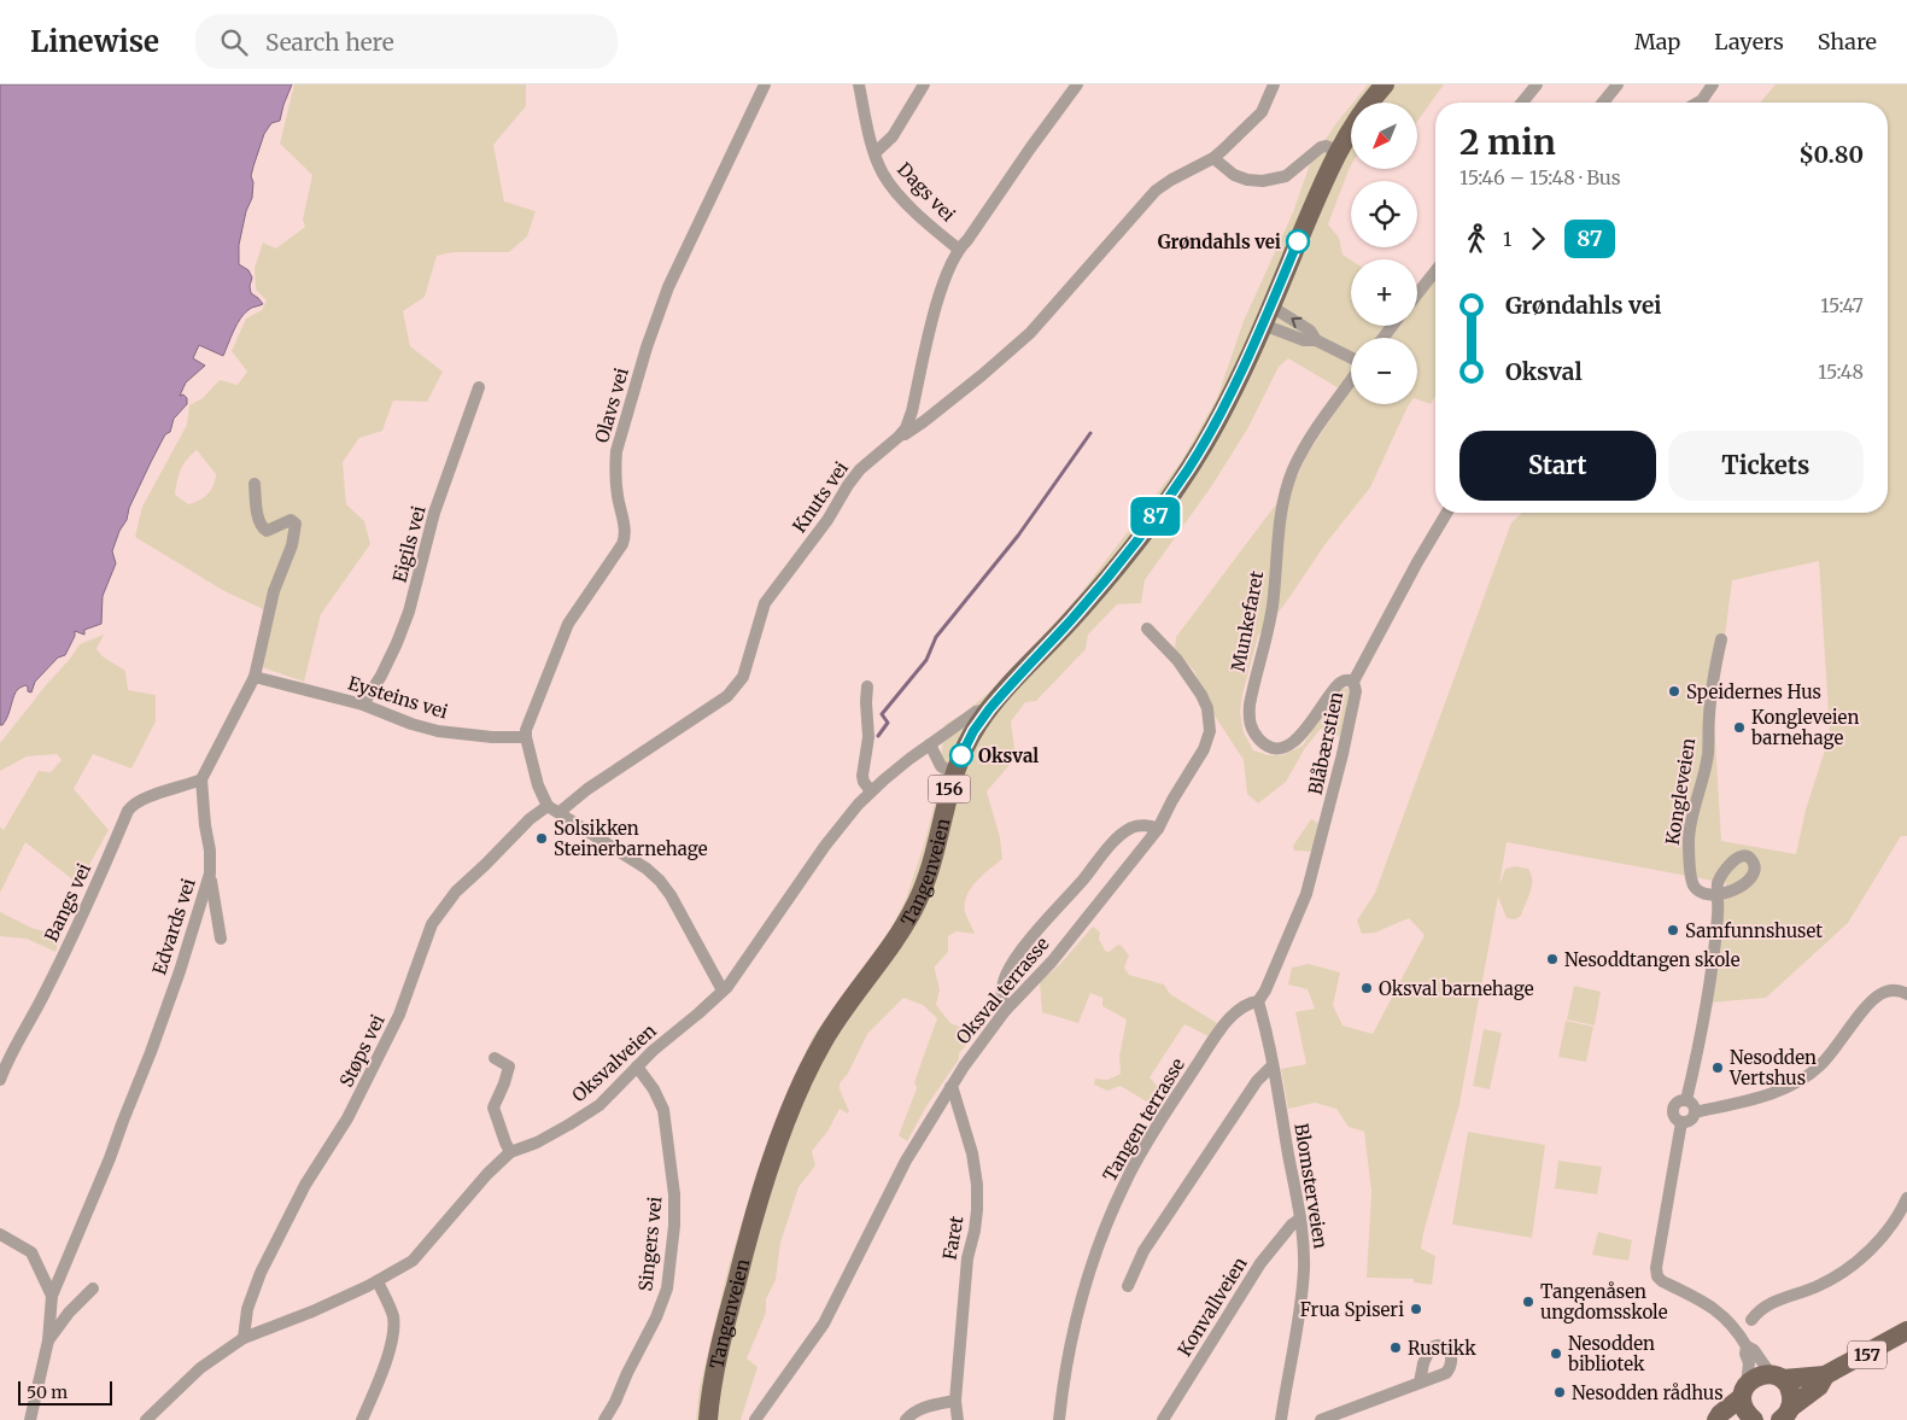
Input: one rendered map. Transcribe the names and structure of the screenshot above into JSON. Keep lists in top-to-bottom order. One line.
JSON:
{"streets":{"main road":["156","Tangenveien","157"],"street":["Dags vei","Olavs vei","Knuts vei","Eigils vei","Munkefaret","Eysteins vei","Blåbærstien","Kongleveien","Bangs vei","Edvards vei","Oksval terrasse","Støps vei","Oksvalveien","Tangen terrasse","Blomsterveien","Faret","Singers vei","Konvallveien"]},"crossings":[["Dags vei","Knuts vei"],["Olavs vei","Eysteins vei"],["Eigils vei","Eysteins vei"],["Munkefaret","Blåbærstien"],["Munkefaret","Tangenveien"],["Blåbærstien","Tangen terrasse"],["Blåbærstien","Blomsterveien"],["Kongleveien","157"],["Tangenveien","Oksvalveien"],["Bangs vei","Edvards vei"],["Oksval terrasse","Faret"],["Støps vei","Oksvalveien"],["Oksvalveien","Singers vei"],["Tangen terrasse","Blomsterveien"],["Blomsterveien","Konvallveien"]],"places":["Grøndahls vei","Speidernes Hus","Kongleveien barnehage","Oksval","Solsikken Steinerbarnehage","Samfunnshuset","Nesoddtangen skole","Oksval barnehage","Nesodden Vertshus","Tangenåsen ungdomsskole","Frua Spiseri","Rustikk","Nesodden bibliotek","Nesodden rådhus"],"lines":["bus line 87"],"scale_bar":"50 m","north":"bottom left","page":{"header":"Linewise","search":"Search here","nav":["Map","Layers","Share"],"on_map":"87","map_buttons":["+","−"],"heading":["2 min","15:46 – 15:48 · Bus","$0.80"],"legs":["1","87"],"list":[{"name":"Grøndahls vei","value":"15:47"},{"name":"Oksval","value":"15:48"}],"buttons":["Start","Tickets"],"scale":"50 m"}}
